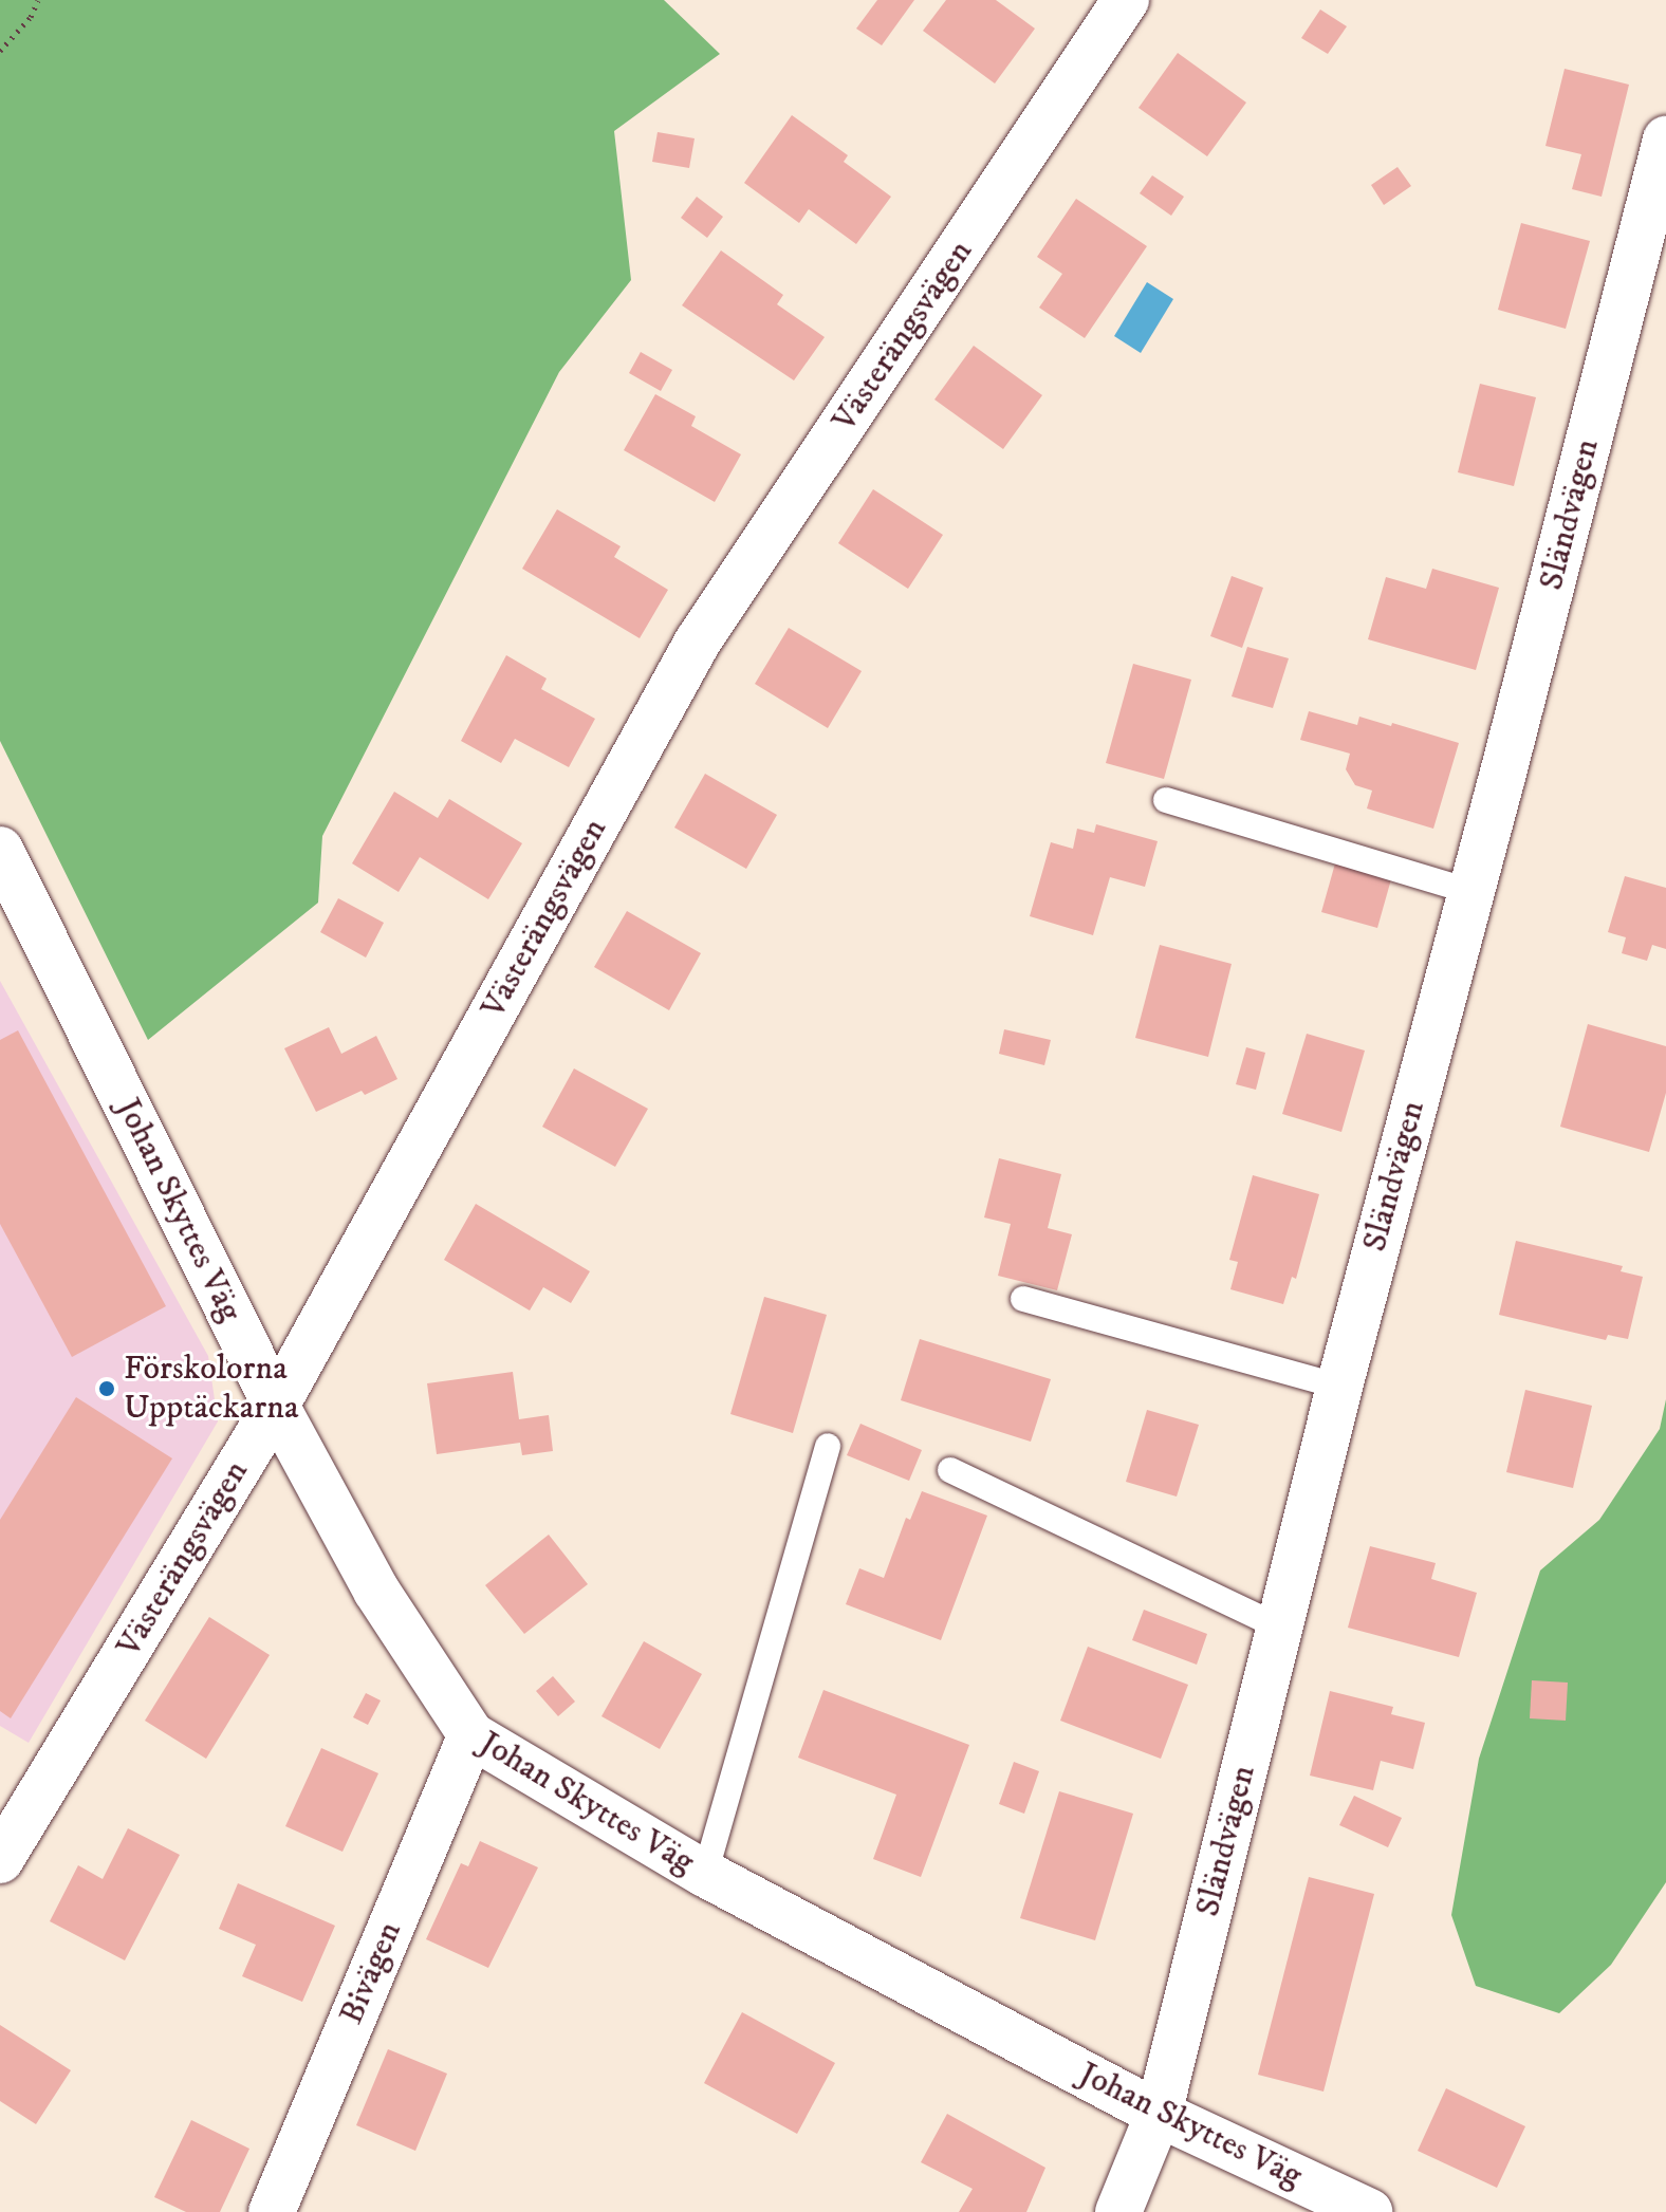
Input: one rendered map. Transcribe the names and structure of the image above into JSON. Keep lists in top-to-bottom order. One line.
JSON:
{"streets":{"street":["Västerängsvägen","Sländvägen","Johan Skyttes Väg","Bivägen"]},"crossings":[["Västerängsvägen","Johan Skyttes Väg"],["Sländvägen","Johan Skyttes Väg"],["Johan Skyttes Väg","Bivägen"]],"places":["Förskolorna Upptäckarna"]}
